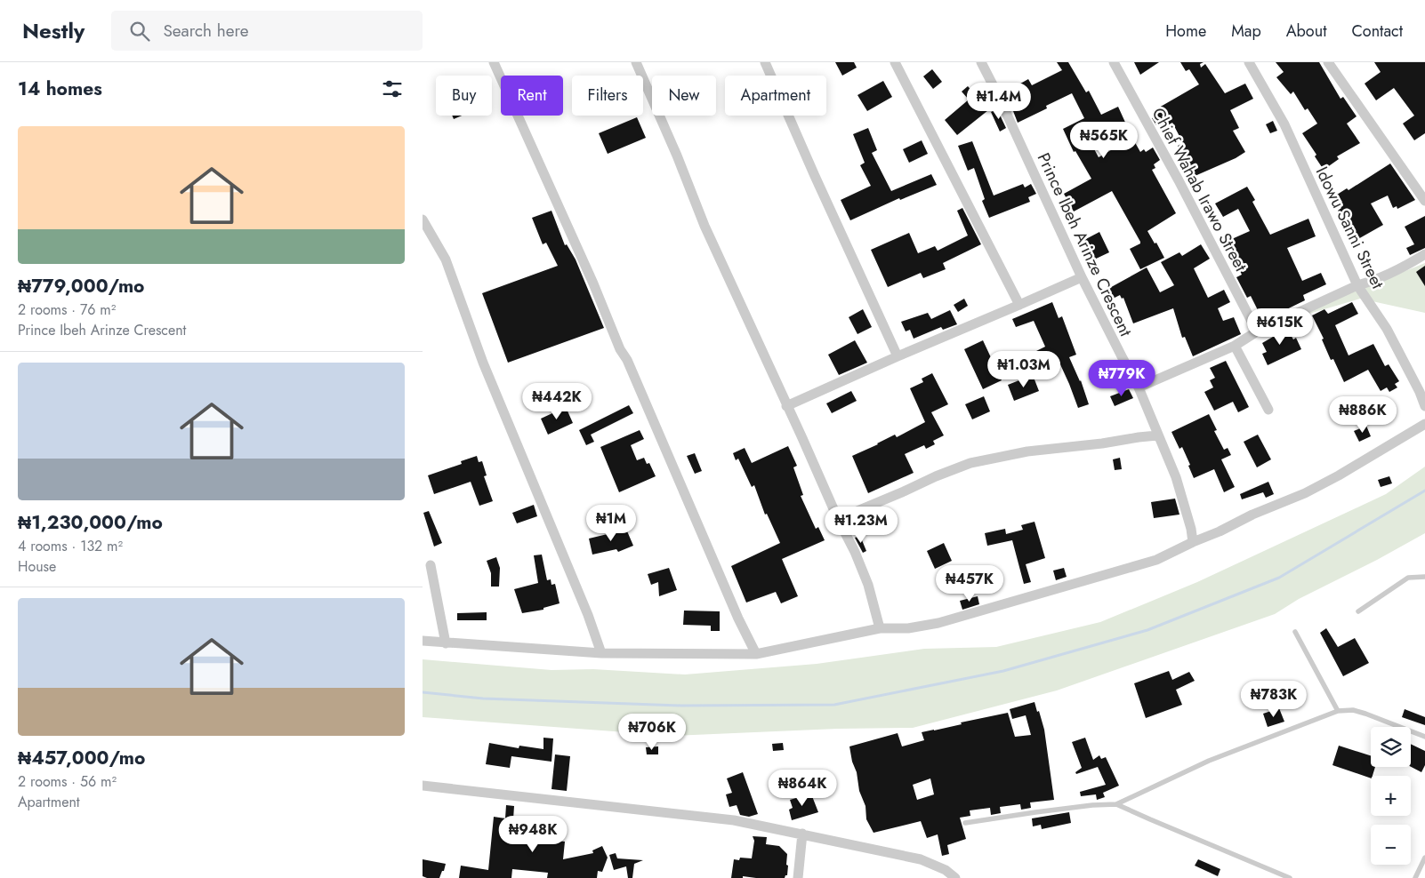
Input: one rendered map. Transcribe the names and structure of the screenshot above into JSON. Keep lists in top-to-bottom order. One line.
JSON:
{"streets":{"street":["Chief Wahab Irawo Street","Idowu Sanni Street","Prince Ibeh Arinze Crescent"]},"page":{"header":"Nestly","search":"Search here","nav":["Home","Map","About","Contact"],"heading":"14 homes","chip":["Buy","Rent","Filters","New","Apartment"],"price":["₦1.4M","₦565K","₦615K","₦1.03M","₦779K","₦442K","₦886K","₦1M","₦1.23M","₦457K","₦783K","₦706K","₦864K","₦948K"],"list":[{"name":"₦779,000/mo","note":"2 rooms · 76 m² · Prince Ibeh Arinze Crescent"},{"name":"₦1,230,000/mo","note":"4 rooms · 132 m² · House"},{"name":"₦457,000/mo","note":"2 rooms · 56 m² · Apartment"}],"map_buttons":["+","−"]}}
